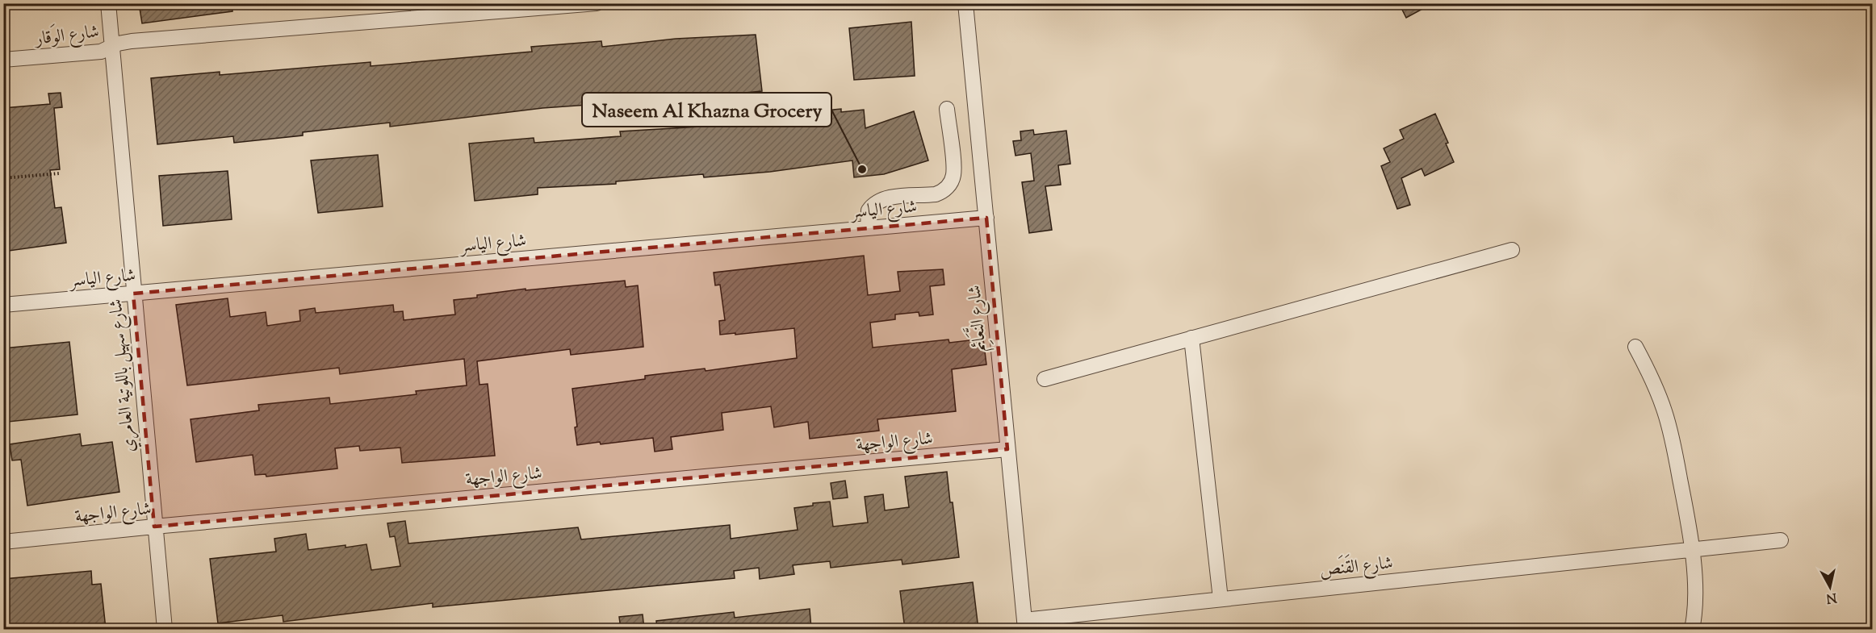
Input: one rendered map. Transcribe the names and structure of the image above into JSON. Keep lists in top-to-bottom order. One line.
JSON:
{"streets":{"street":["شارع الوَقار","شارع الياسر","شارع النَّعَائِم","شارع سهيل باللوتية العامري","شارع الواجهة","شارع القَنَص"]},"crossings":[["شارع الوَقار","شارع سهيل باللوتية العامري"],["شارع الياسر","شارع النَّعَائِم"],["شارع الياسر","شارع سهيل باللوتية العامري"],["شارع النَّعَائِم","شارع الواجهة"],["شارع النَّعَائِم","شارع القَنَص"],["شارع سهيل باللوتية العامري","شارع الواجهة"]],"places":["Naseem Al Khazna Grocery"],"north":"bottom"}
